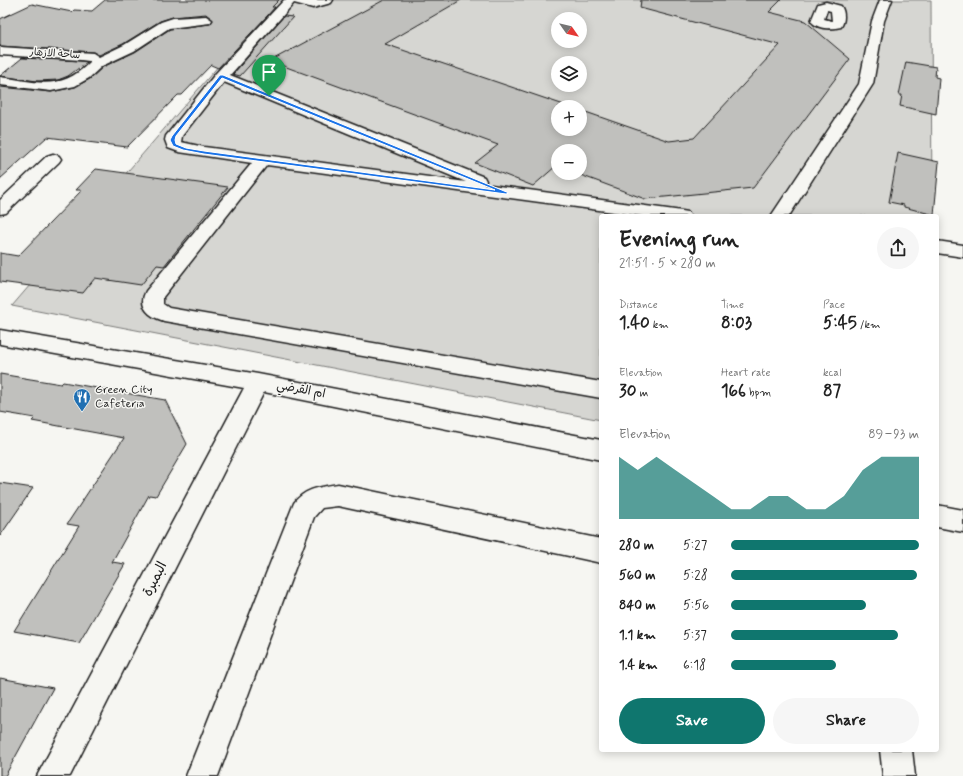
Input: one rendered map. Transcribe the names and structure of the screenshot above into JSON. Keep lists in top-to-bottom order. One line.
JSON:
{"streets":{"street":["ساحة الازهار","ام القرضي","البمبرة"]},"crossings":[["ام القرضي","البمبرة"]],"places":{"restaurant":["Green City Cafeteria"]},"north":"bottom right","page":{"map_buttons":["+","−"],"heading":["Evening run","21:51 · 5 × 280 m"],"stats":[["Distance","1.40 km"],["Time","8:03"],["Pace","5:45 /km"],["Elevation","30 m"],["Heart rate","166 bpm"],["kcal","87"]],"chart":["Elevation","89–93 m"],"list":[{"name":"280 m","note":"5:27"},{"name":"560 m","note":"5:28"},{"name":"840 m","note":"5:56"},{"name":"1.1 km","note":"5:37"},{"name":"1.4 km","note":"6:18"}],"buttons":["Save","Share"]}}
